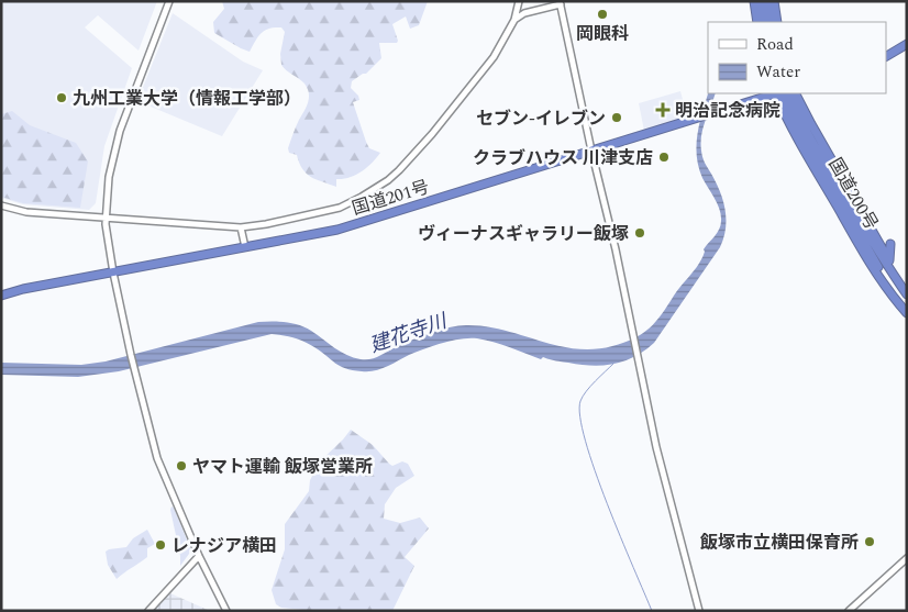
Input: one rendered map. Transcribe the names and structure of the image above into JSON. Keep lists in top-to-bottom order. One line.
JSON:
{"streets":{"highway":["国道200号","国道201号"]},"water":["建花寺川"],"places":{"other":["岡眼科","九州工業大学（情報工学部）","セブン-イレブン","クラブハウス 川津支店","ヴィーナスギャラリー飯塚","ヤマト運輸 飯塚営業所","飯塚市立横田保育所","レナジア横田"],"health":["明治記念病院"]},"legend":["Road","Water"]}
